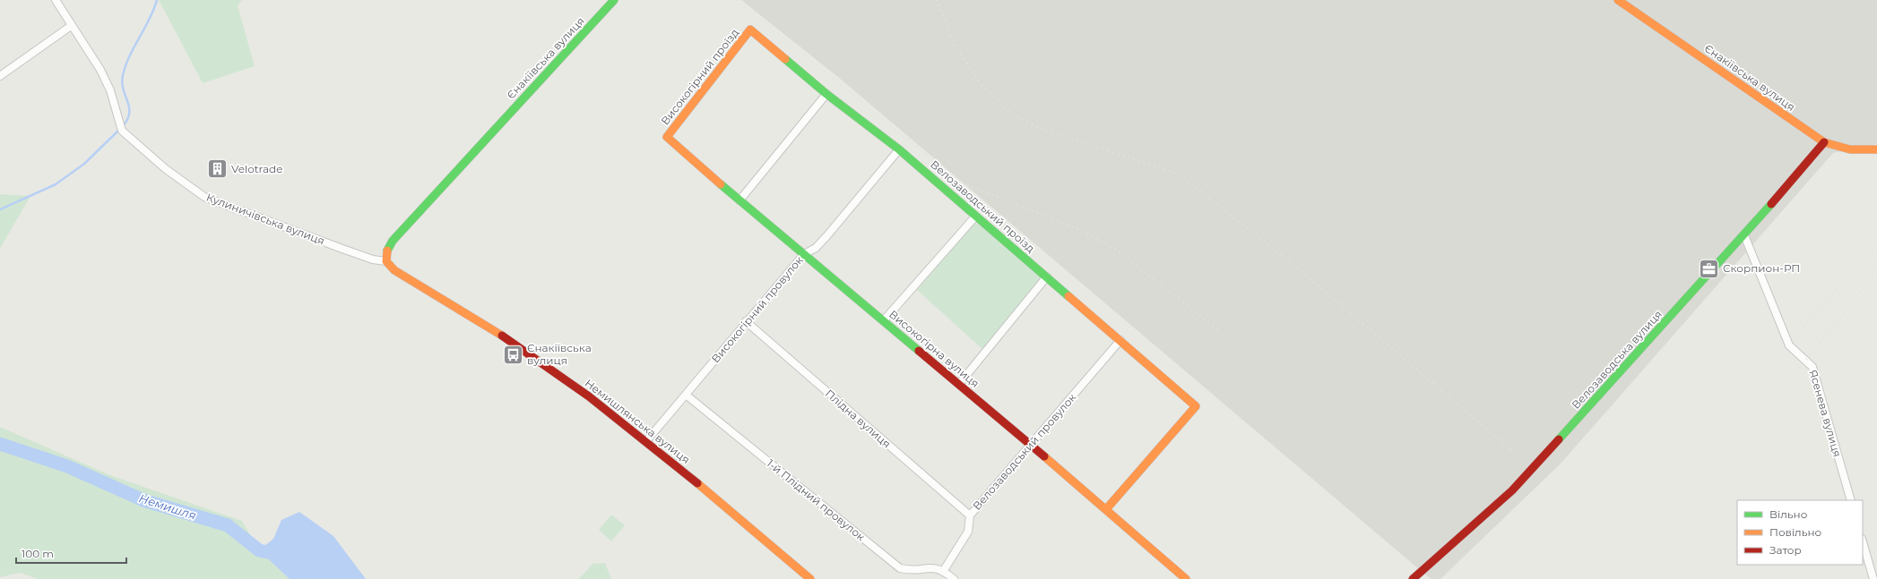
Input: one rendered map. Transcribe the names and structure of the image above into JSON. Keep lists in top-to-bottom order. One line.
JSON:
{"streets":{"street":["Єнакіївська вулиця","Високогірний проїзд","Велозаводський проїзд","Кулиничівська вулиця","Високогірний провулок","Високогірна вулиця","Велозаводська вулиця","Ясенева вулиця","Плідна вулиця","Немишлянська вулиця","Велозаводський провулок","1-й Плідний провулок"]},"crossings":[["Єнакіївська вулиця","Кулиничівська вулиця"],["Єнакіївська вулиця","Велозаводська вулиця"],["Єнакіївська вулиця","Немишлянська вулиця"],["Високогірний проїзд","Велозаводський проїзд"],["Високогірний проїзд","Високогірна вулиця"],["Велозаводський проїзд","Високогірний провулок"],["Велозаводський проїзд","Високогірна вулиця"],["Велозаводський проїзд","Велозаводський провулок"],["Кулиничівська вулиця","Немишлянська вулиця"],["Високогірний провулок","Високогірна вулиця"],["Високогірний провулок","Плідна вулиця"],["Високогірний провулок","Немишлянська вулиця"],["Високогірний провулок","1-й Плідний провулок"],["Високогірна вулиця","Велозаводський провулок"],["Велозаводська вулиця","Ясенева вулиця"],["Плідна вулиця","Велозаводський провулок"],["Велозаводський провулок","1-й Плідний провулок"]],"water":["Немишля"],"places":{"building":["Velotrade"],"office":["Скорпион-РП"],"bus stop":["Єнакіївська вулиця"]},"legend":["Вільно","Повільно","Затор"],"scale_bar":"100 m"}
